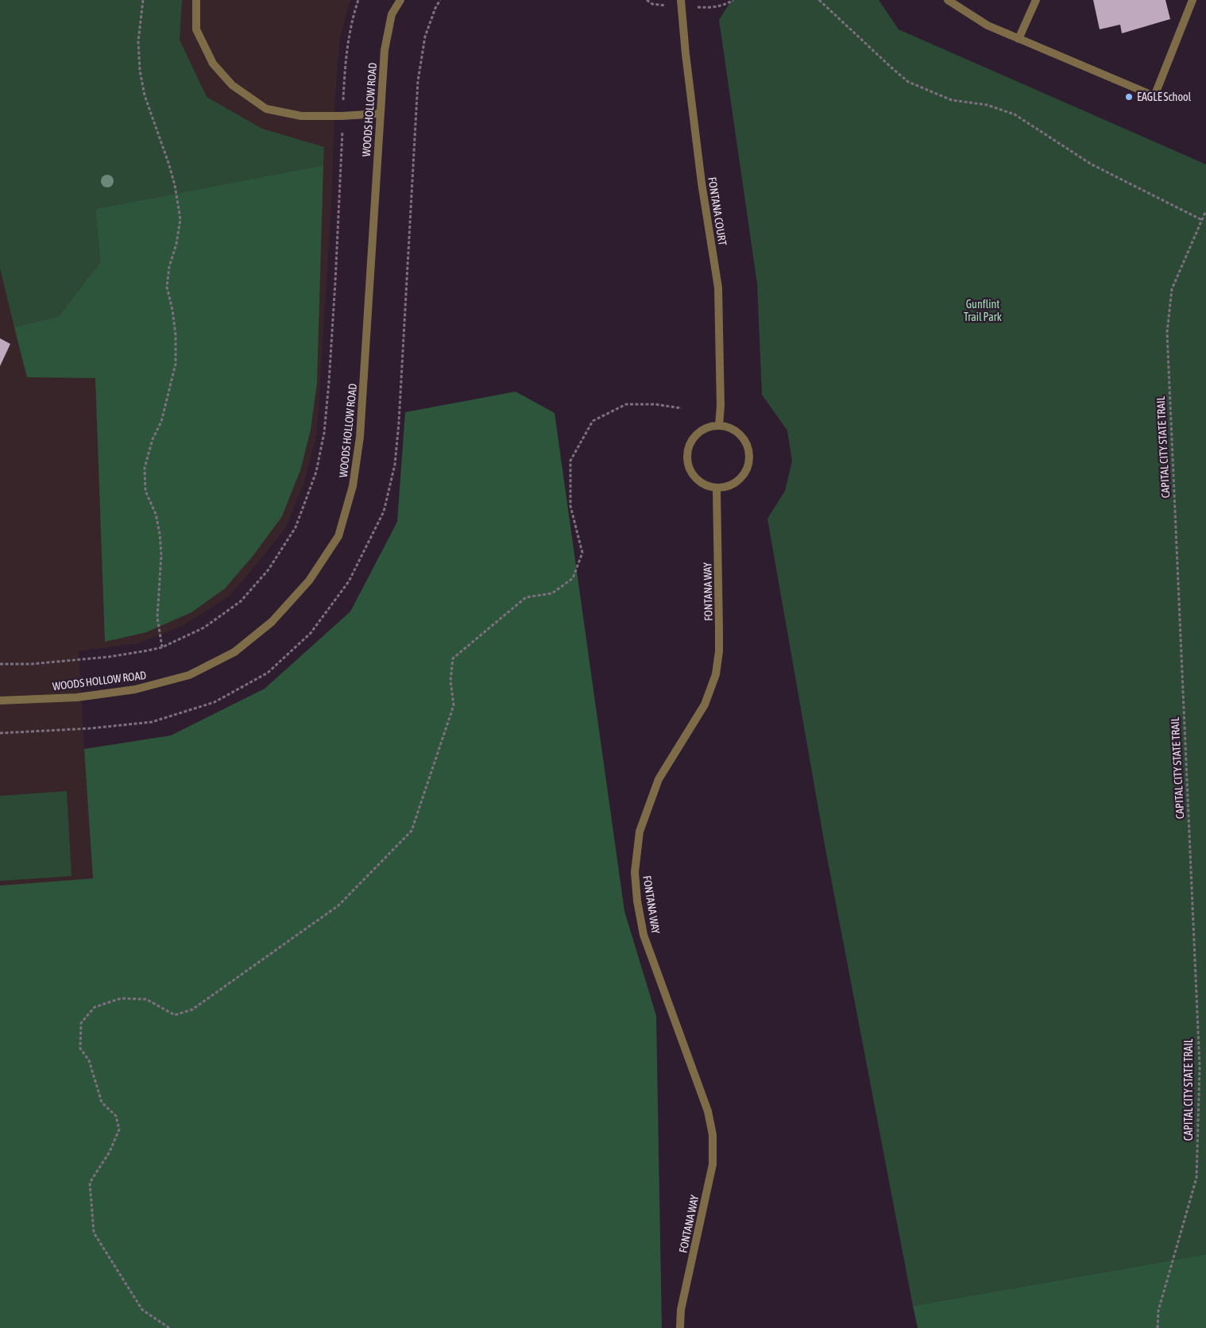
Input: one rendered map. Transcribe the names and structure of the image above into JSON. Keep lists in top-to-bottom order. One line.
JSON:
{"streets":{"street":["WOODS HOLLOW ROAD","FONTANA COURT","FONTANA WAY"],"path":["CAPITAL CITY STATE TRAIL"]},"crossings":[["FONTANA COURT","FONTANA WAY"]],"parks":["Gunflint Trail Park"],"places":["EAGLE School"]}
